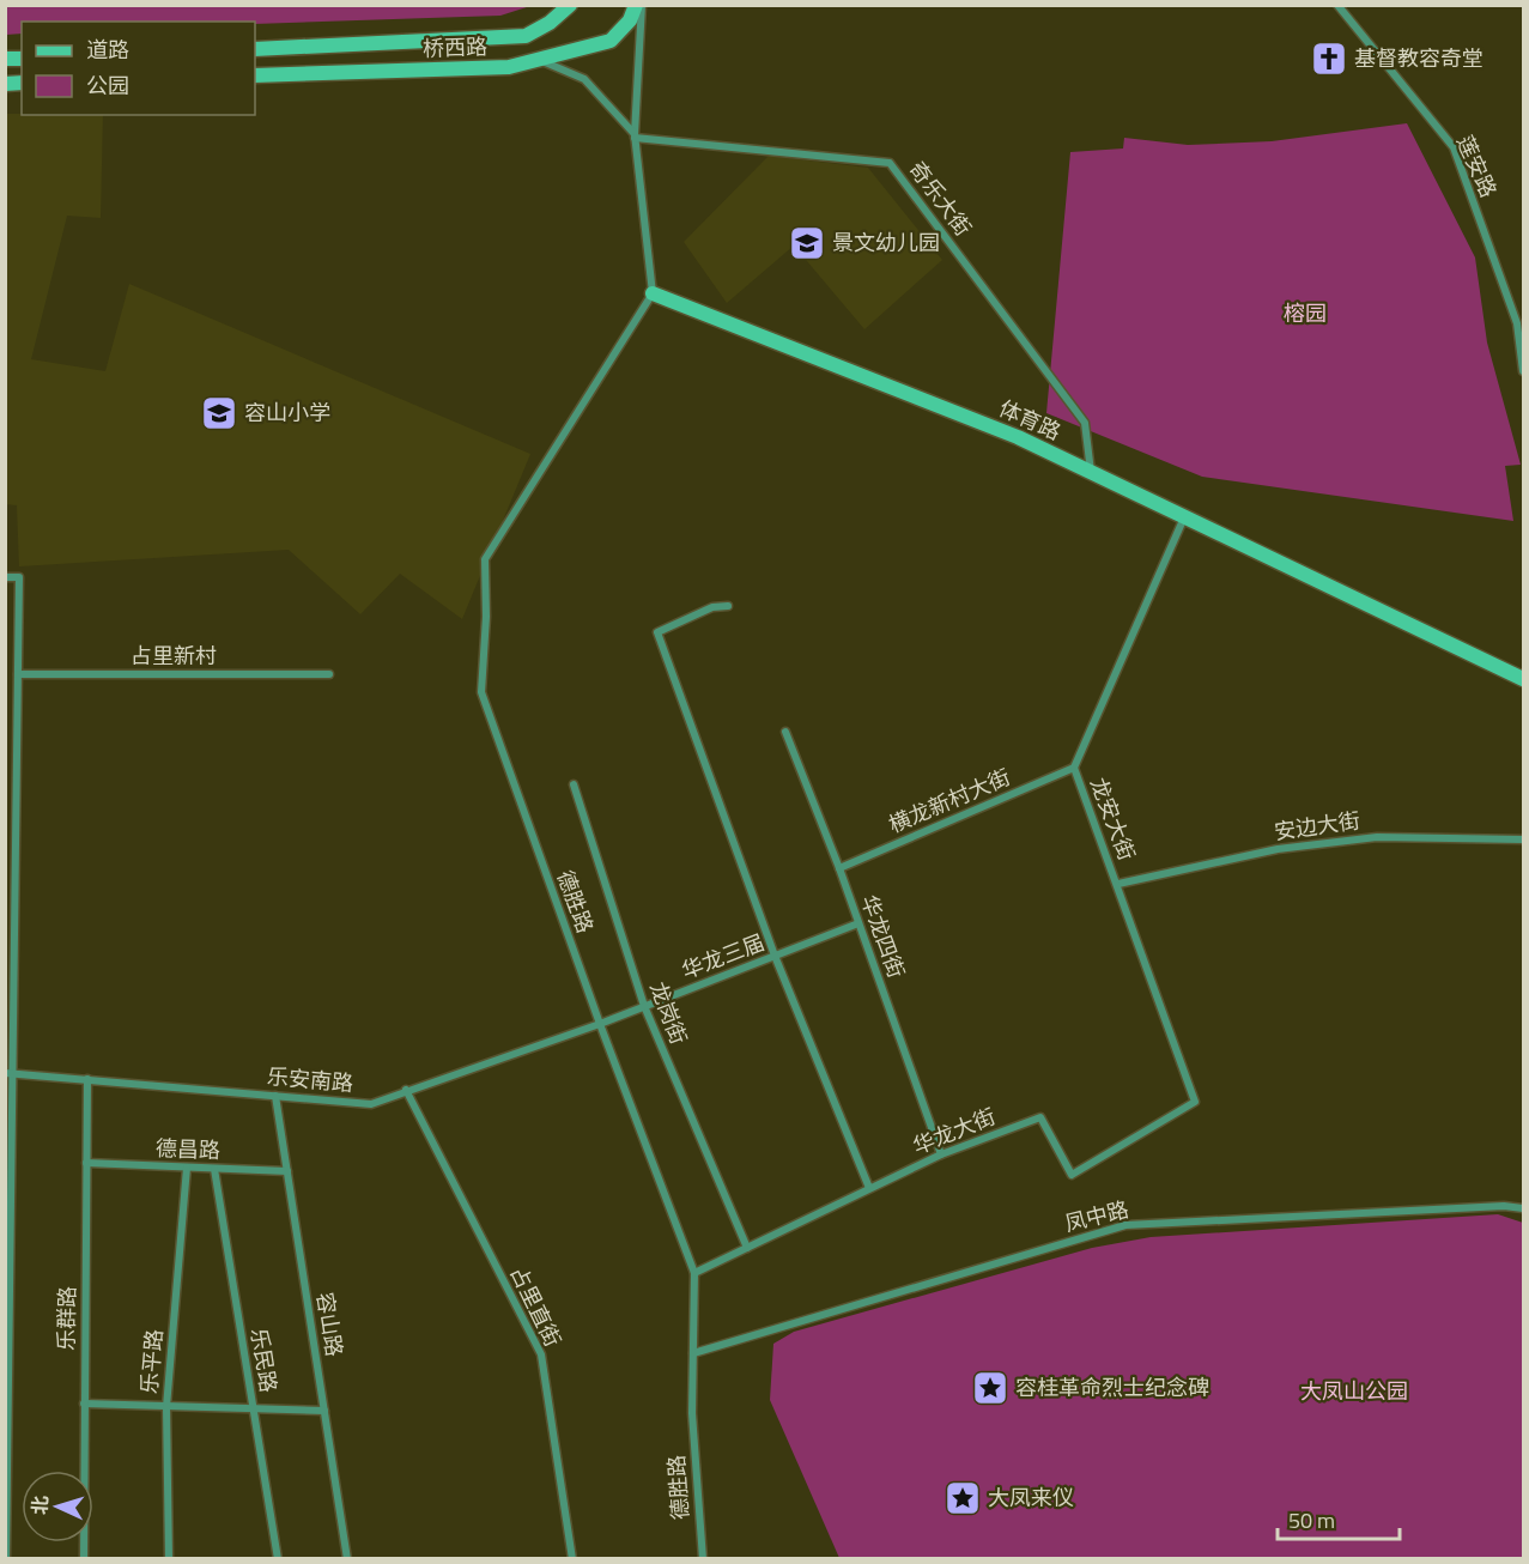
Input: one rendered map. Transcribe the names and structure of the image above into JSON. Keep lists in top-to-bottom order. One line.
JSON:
{"streets":{"street":["桥西路","莲安路","奇乐大街","体育路","占里新村","横龙新村大街","龙安大街","安边大街","德胜路","华龙四街","华龙三届","龙岗街","乐安南路","华龙大街","德昌路","凤中路","占里直街","乐群路","容山路","乐民路","乐平路"]},"crossings":[["奇乐大街","体育路"],["体育路","龙安大街"],["体育路","德胜路"],["横龙新村大街","龙安大街"],["横龙新村大街","华龙四街"],["龙安大街","安边大街"],["龙安大街","华龙大街"],["德胜路","华龙三届"],["德胜路","乐安南路"],["德胜路","华龙大街"],["德胜路","凤中路"],["华龙四街","华龙三届"],["华龙四街","华龙大街"],["华龙三届","龙岗街"],["华龙三届","乐安南路"],["龙岗街","华龙大街"],["乐安南路","占里直街"],["乐安南路","乐群路"],["乐安南路","容山路"],["德昌路","乐群路"],["德昌路","容山路"],["德昌路","乐民路"],["德昌路","乐平路"]],"parks":["榕园","大凤山公园"],"places":{"church":["基督教容奇堂"],"school or university":["景文幼儿园","容山小学"],"place":["容桂革命烈士纪念碑","大凤来仪"]},"legend":["道路","公园"],"scale_bar":"50 m","north":"left"}
